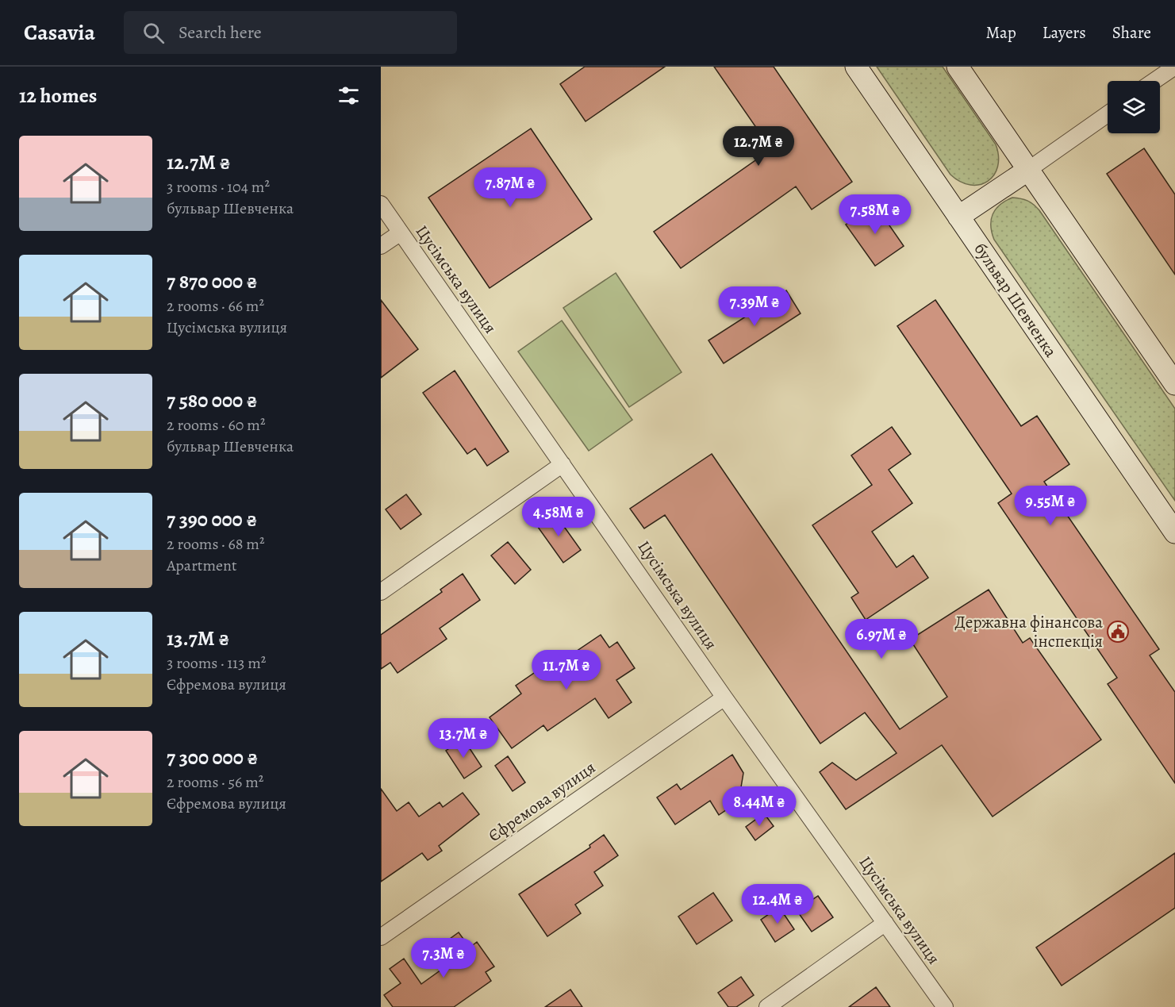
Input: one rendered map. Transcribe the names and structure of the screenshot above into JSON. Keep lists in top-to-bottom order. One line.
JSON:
{"streets":{"main road":["бульвар Шевченка"],"street":["Цусімська вулиця","Єфремова вулиця"]},"crossings":[["Цусімська вулиця","Єфремова вулиця"]],"places":{"public building":["Державна фінансова інспекція"]},"page":{"header":"Casavia","search":"Search here","nav":["Map","Layers","Share"],"heading":"12 homes","list":[{"name":"12.7M ₴","note":"3 rooms · 104 m² · бульвар Шевченка"},{"name":"7 870 000 ₴","note":"2 rooms · 66 m² · Цусімська вулиця"},{"name":"7 580 000 ₴","note":"2 rooms · 60 m² · бульвар Шевченка"},{"name":"7 390 000 ₴","note":"2 rooms · 68 m² · Apartment"},{"name":"13.7M ₴","note":"3 rooms · 113 m² · Єфремова вулиця"},{"name":"7 300 000 ₴","note":"2 rooms · 56 m² · Єфремова вулиця"}],"price":["12.7M ₴","7.87M ₴","7.58M ₴","7.39M ₴","9.55M ₴","4.58M ₴","6.97M ₴","11.7M ₴","13.7M ₴","8.44M ₴","12.4M ₴","7.3M ₴"]}}
